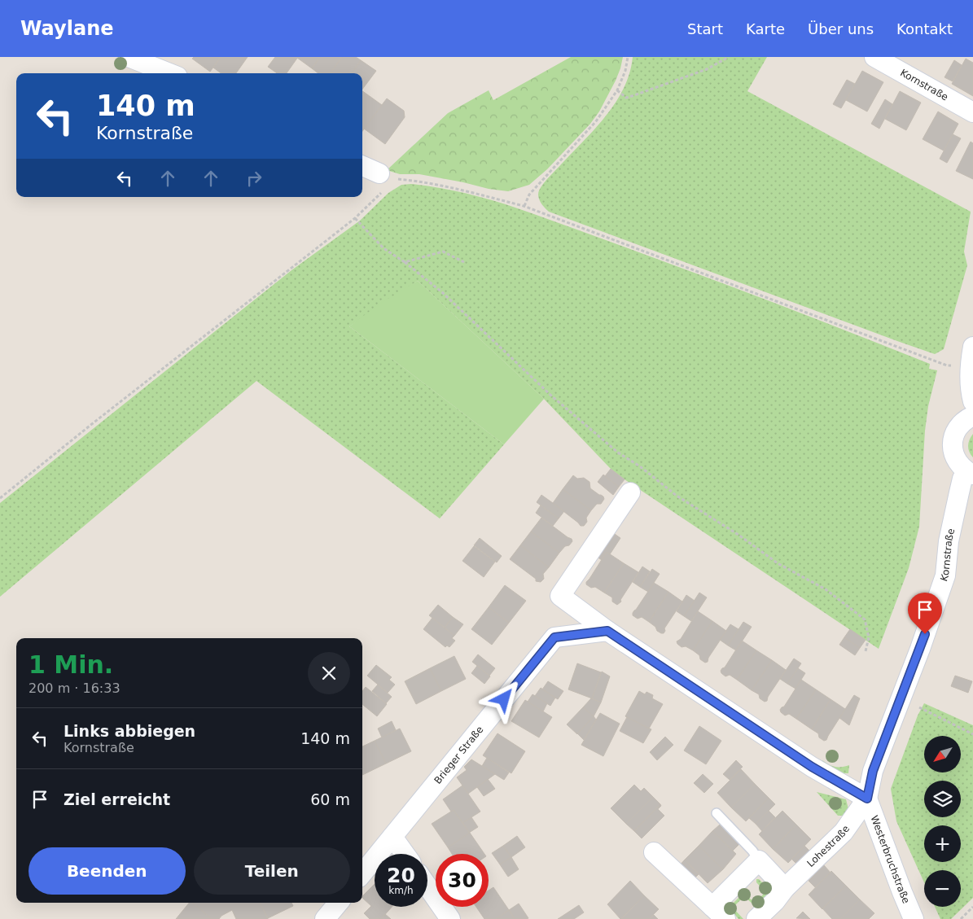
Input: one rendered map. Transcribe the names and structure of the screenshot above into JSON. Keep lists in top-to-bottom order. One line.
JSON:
{"streets":{"street":["Kornstraße","Brieger Straße","Lohestraße","Westerbruchstraße"]},"crossings":[["Kornstraße","Lohestraße"],["Kornstraße","Westerbruchstraße"],["Lohestraße","Westerbruchstraße"]],"north":"bottom left","page":{"header":"Waylane","nav":["Start","Karte","Über uns","Kontakt"],"turn":["140 m","Kornstraße"],"heading":["1 Min.","200 m · 16:33"],"list":[{"name":"Links abbiegen","note":"Kornstraße","value":"140 m"},{"name":"Ziel erreicht","value":"60 m"}],"map_buttons":["+","−"],"buttons":["Beenden","Teilen"],"speed":"20 km/h","limit":"30"}}
